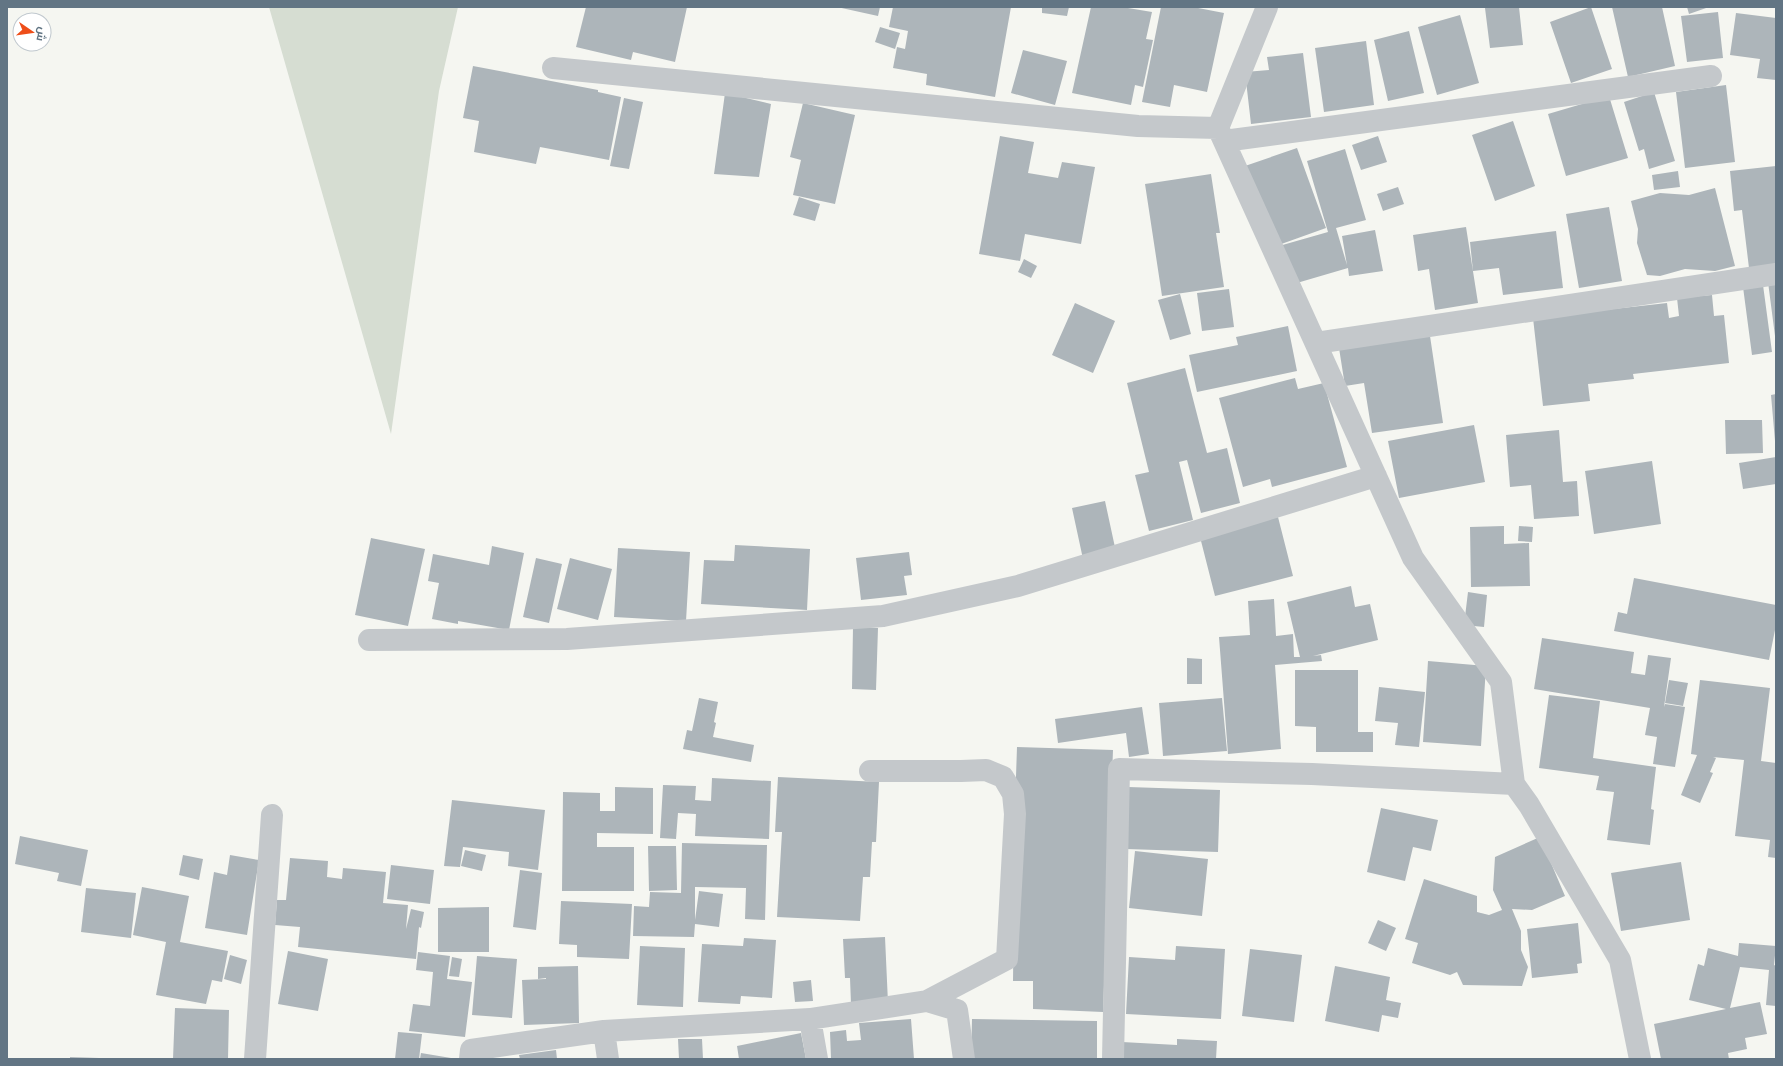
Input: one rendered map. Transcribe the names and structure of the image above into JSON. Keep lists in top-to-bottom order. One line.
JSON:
{"north":"right"}
